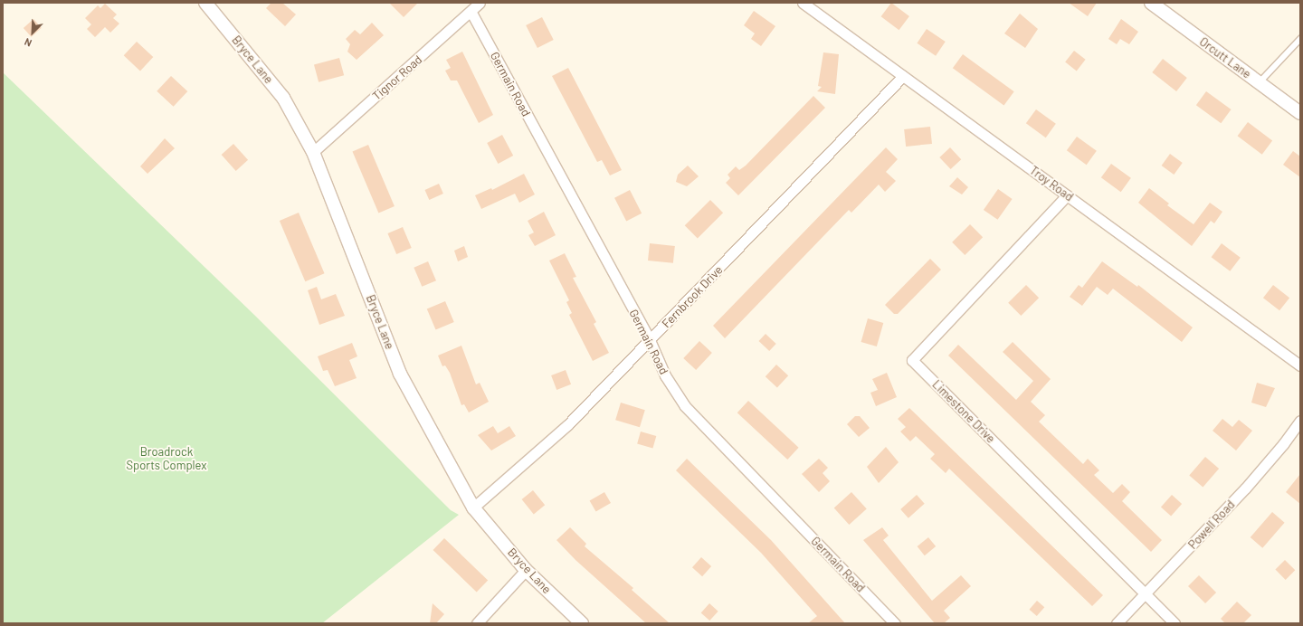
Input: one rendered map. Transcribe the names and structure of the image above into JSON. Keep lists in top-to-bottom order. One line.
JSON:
{"streets":{"street":["Orcutt Lane","Bryce Lane","Tignor Road","Germain Road","Troy Road","Fernbrook Drive","Limestone Drive","Powell Road"]},"crossings":[["Bryce Lane","Tignor Road"],["Bryce Lane","Fernbrook Drive"],["Tignor Road","Germain Road"],["Germain Road","Fernbrook Drive"],["Troy Road","Fernbrook Drive"],["Troy Road","Limestone Drive"],["Limestone Drive","Powell Road"]],"parks":["Broadrock Sports Complex"],"north":"bottom left"}
